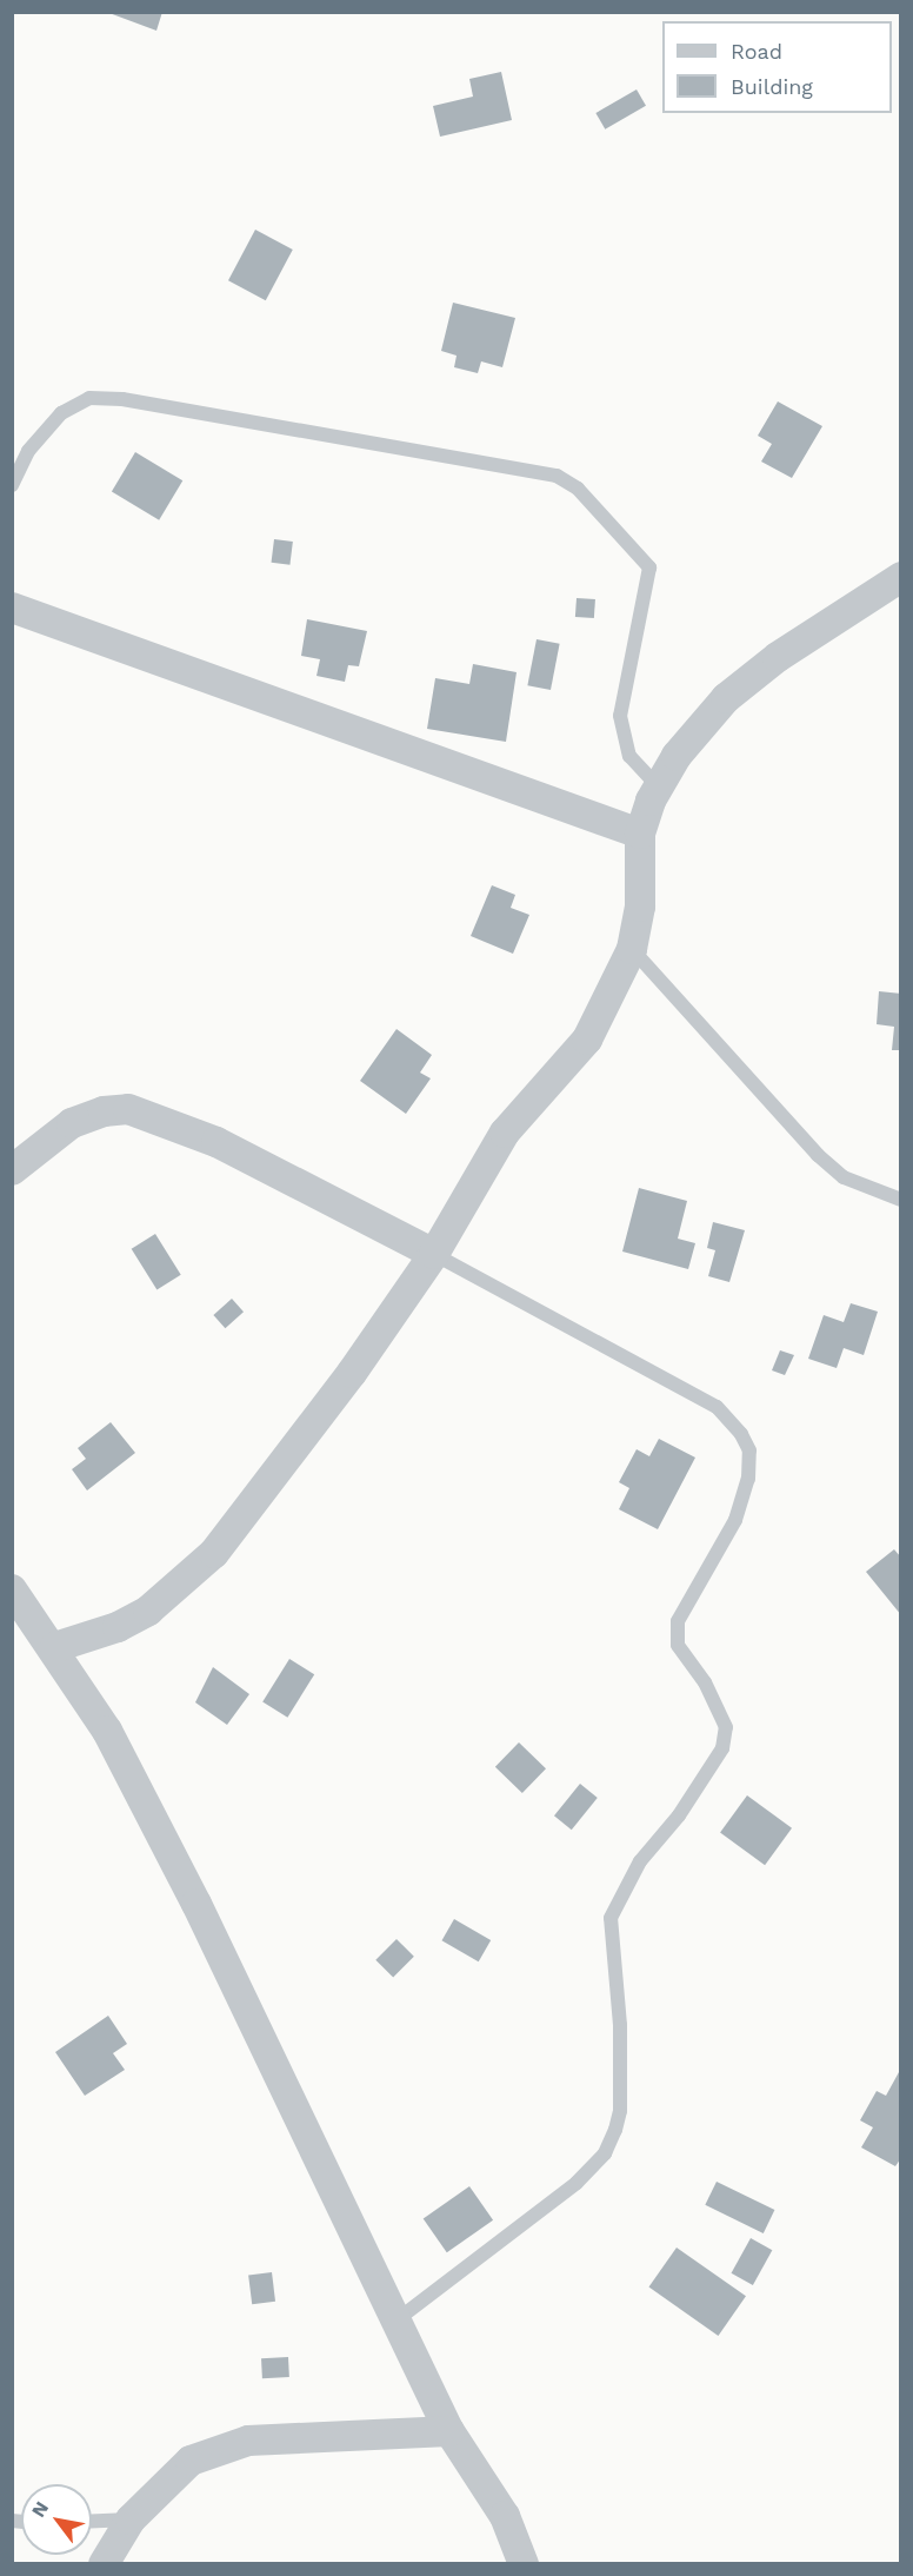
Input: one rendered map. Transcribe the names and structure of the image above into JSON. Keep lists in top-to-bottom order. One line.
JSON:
{"legend":["Road","Building"],"north":"top left"}
